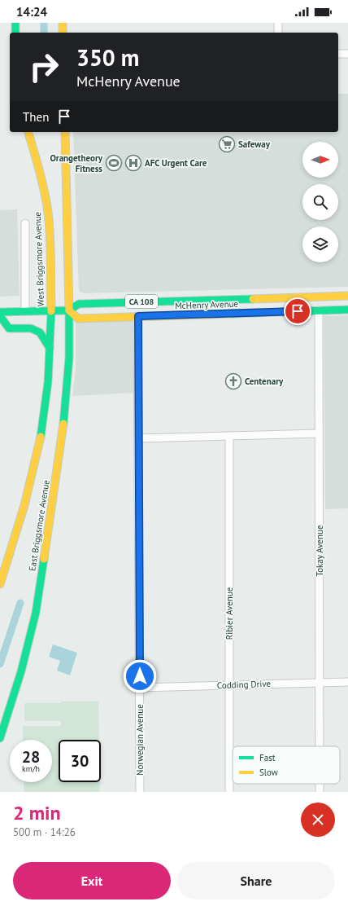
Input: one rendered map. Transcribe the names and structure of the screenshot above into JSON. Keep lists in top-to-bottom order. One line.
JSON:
{"streets":{"main road":["West Briggsmore Avenue","CA 108","McHenry Avenue","East Briggsmore Avenue"],"street":["Tokay Avenue","Ribier Avenue","Codding Drive","Norwegian Avenue"]},"crossings":[["West Briggsmore Avenue","McHenry Avenue"],["West Briggsmore Avenue","East Briggsmore Avenue"],["McHenry Avenue","East Briggsmore Avenue"],["McHenry Avenue","Tokay Avenue"],["McHenry Avenue","Norwegian Avenue"],["Tokay Avenue","Codding Drive"],["Ribier Avenue","Codding Drive"],["Codding Drive","Norwegian Avenue"]],"places":{"supermarket":["Safeway"],"sports":["Orangetheory Fitness"],"hospital":["AFC Urgent Care"],"church":["Centenary"]},"legend":["Fast","Slow"],"north":"right","page":{"status":"14:24","turn":["350 m","McHenry Avenue"],"then":"Then","speed":"28 km/h","limit":"30","heading":["2 min","500 m · 14:26"],"buttons":["Exit","Share"]}}
